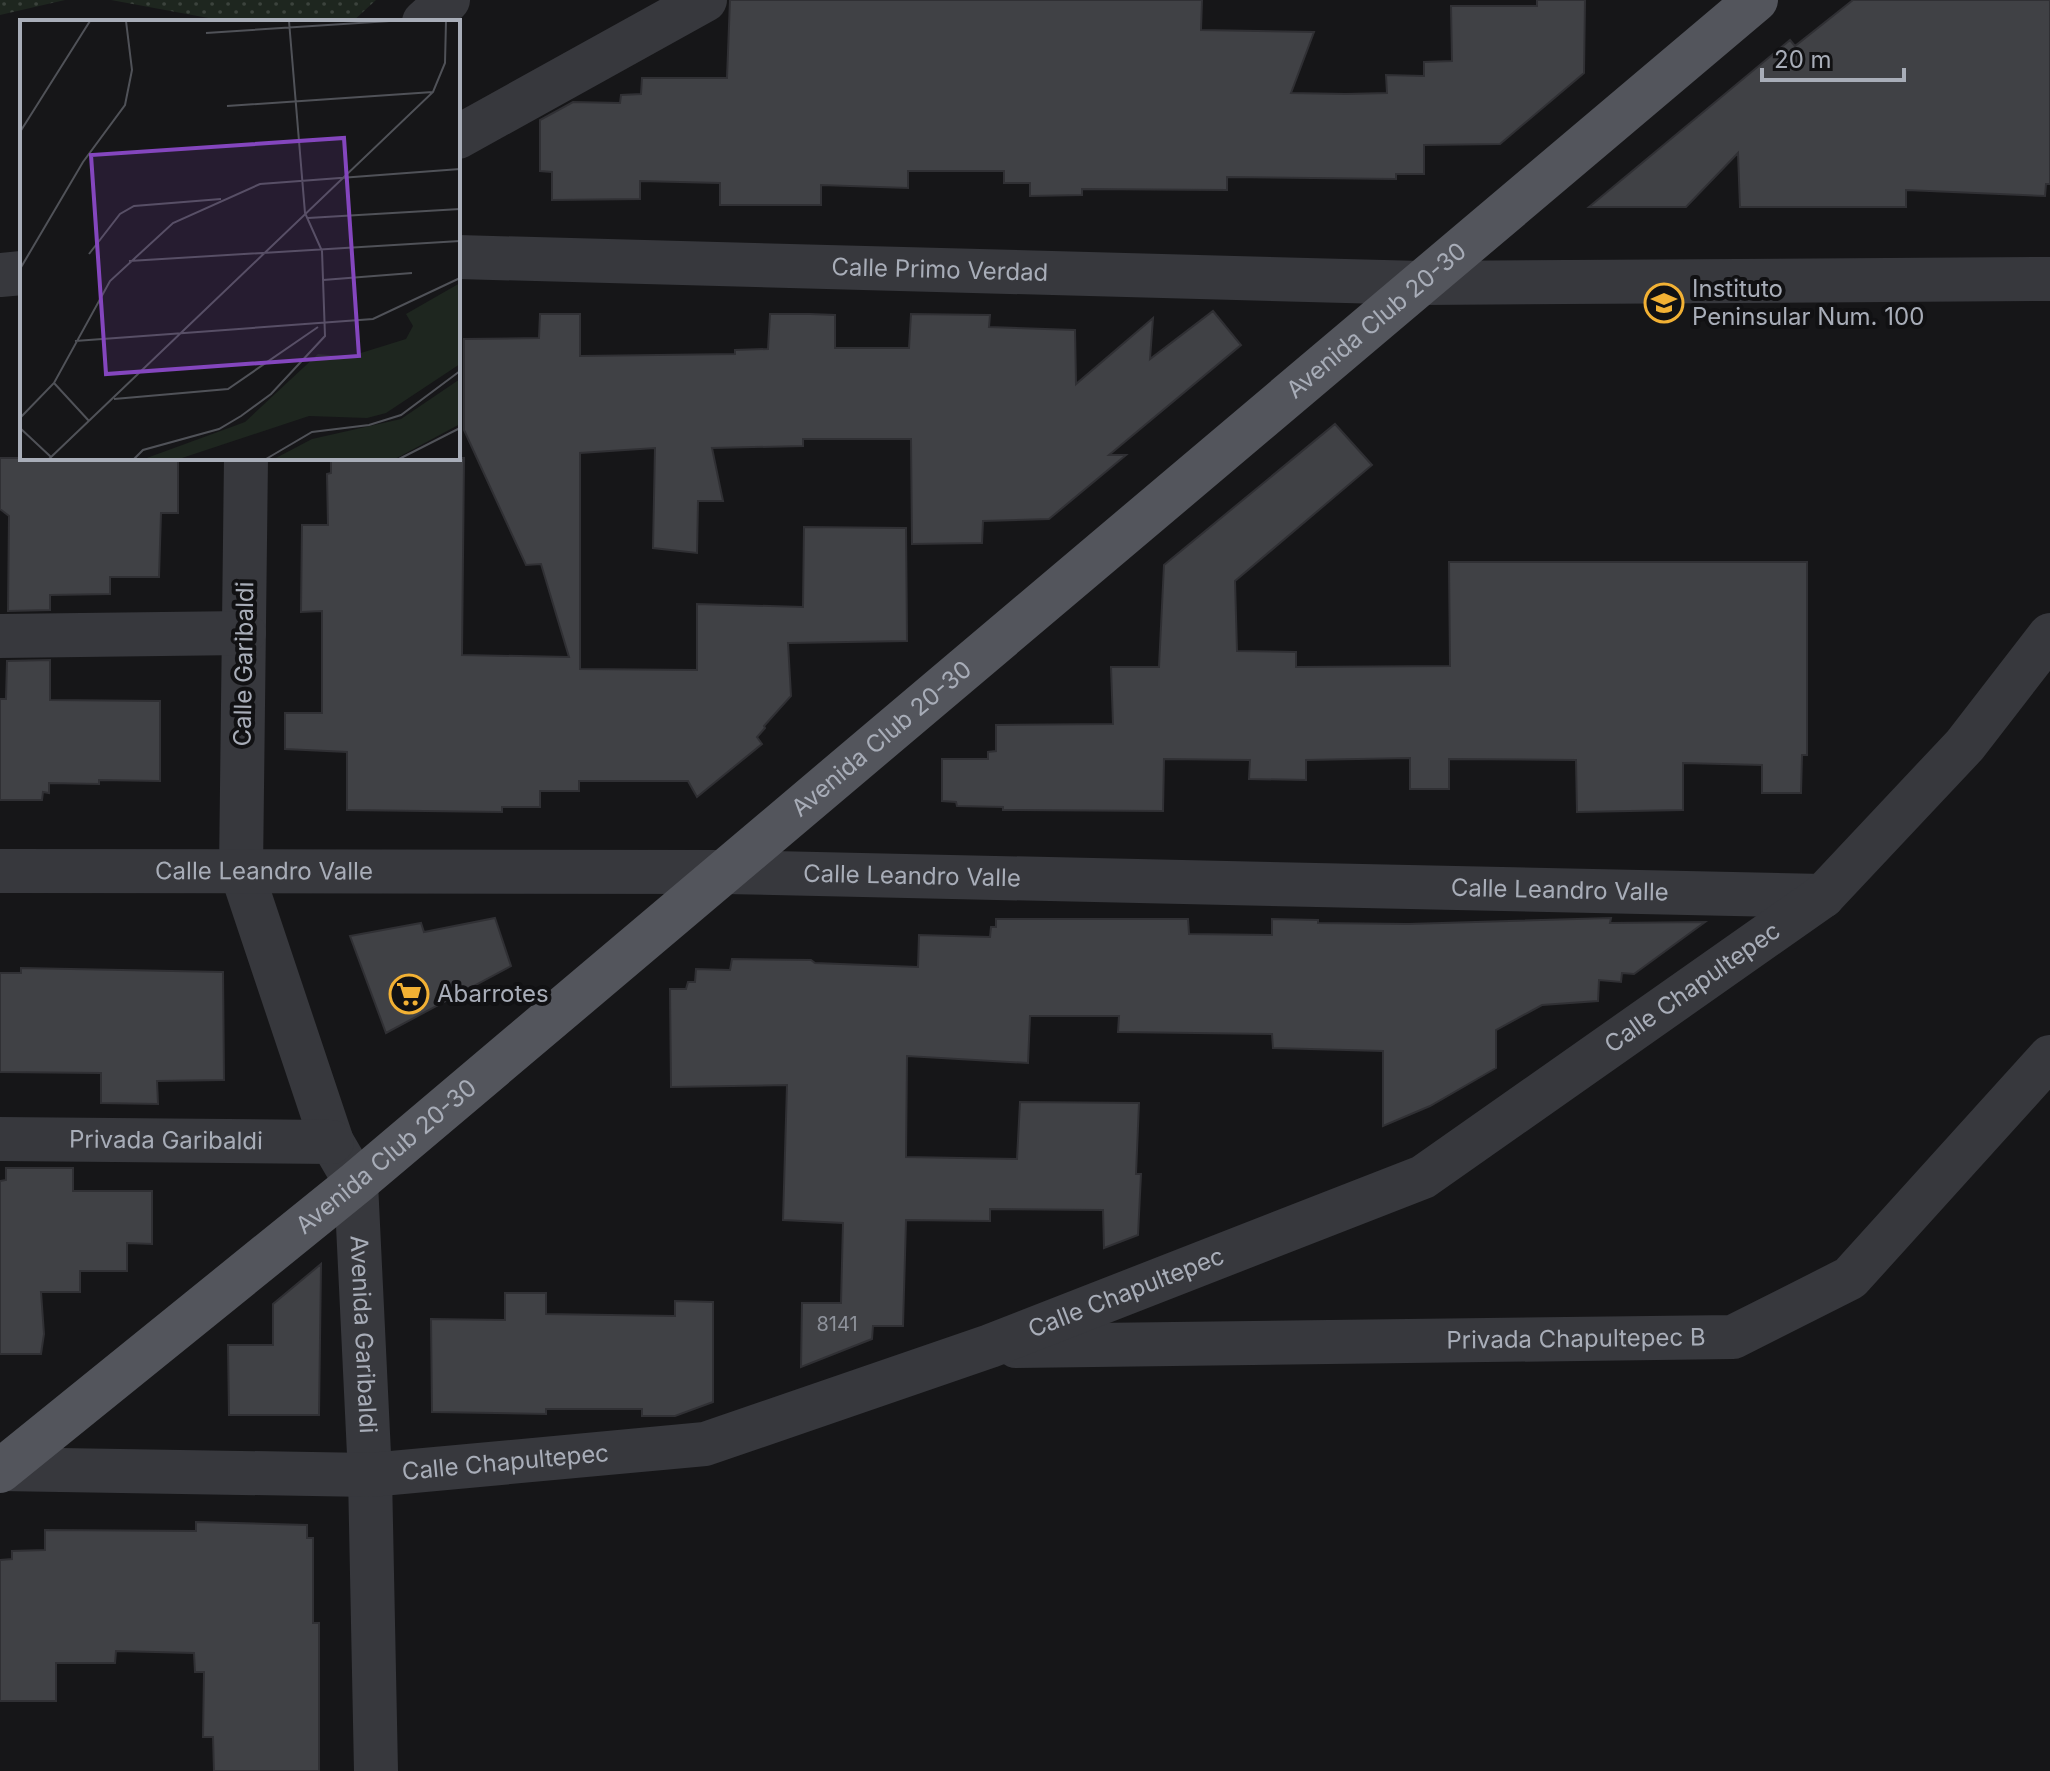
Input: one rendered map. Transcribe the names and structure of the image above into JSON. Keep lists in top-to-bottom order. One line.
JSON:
{"streets":{"main road":["Avenida Club 20-30"],"street":["Calle Primo Verdad","Calle Garibaldi","Calle Leandro Valle","Calle Chapultepec","Privada Garibaldi","Avenida Garibaldi","Privada Chapultepec B"]},"crossings":[["Calle Primo Verdad","Avenida Club 20-30"],["Avenida Club 20-30","Calle Leandro Valle"],["Avenida Club 20-30","Calle Chapultepec"],["Avenida Club 20-30","Avenida Garibaldi"],["Calle Garibaldi","Calle Leandro Valle"],["Calle Garibaldi","Avenida Garibaldi"],["Calle Leandro Valle","Calle Chapultepec"],["Calle Leandro Valle","Avenida Garibaldi"],["Calle Chapultepec","Avenida Garibaldi"],["Calle Chapultepec","Privada Chapultepec B"],["Privada Garibaldi","Avenida Garibaldi"]],"places":{"school or university":["Instituto Peninsular Num. 100"],"supermarket":["Abarrotes"]},"house_numbers":["8141"],"scale_bar":"20 m"}
